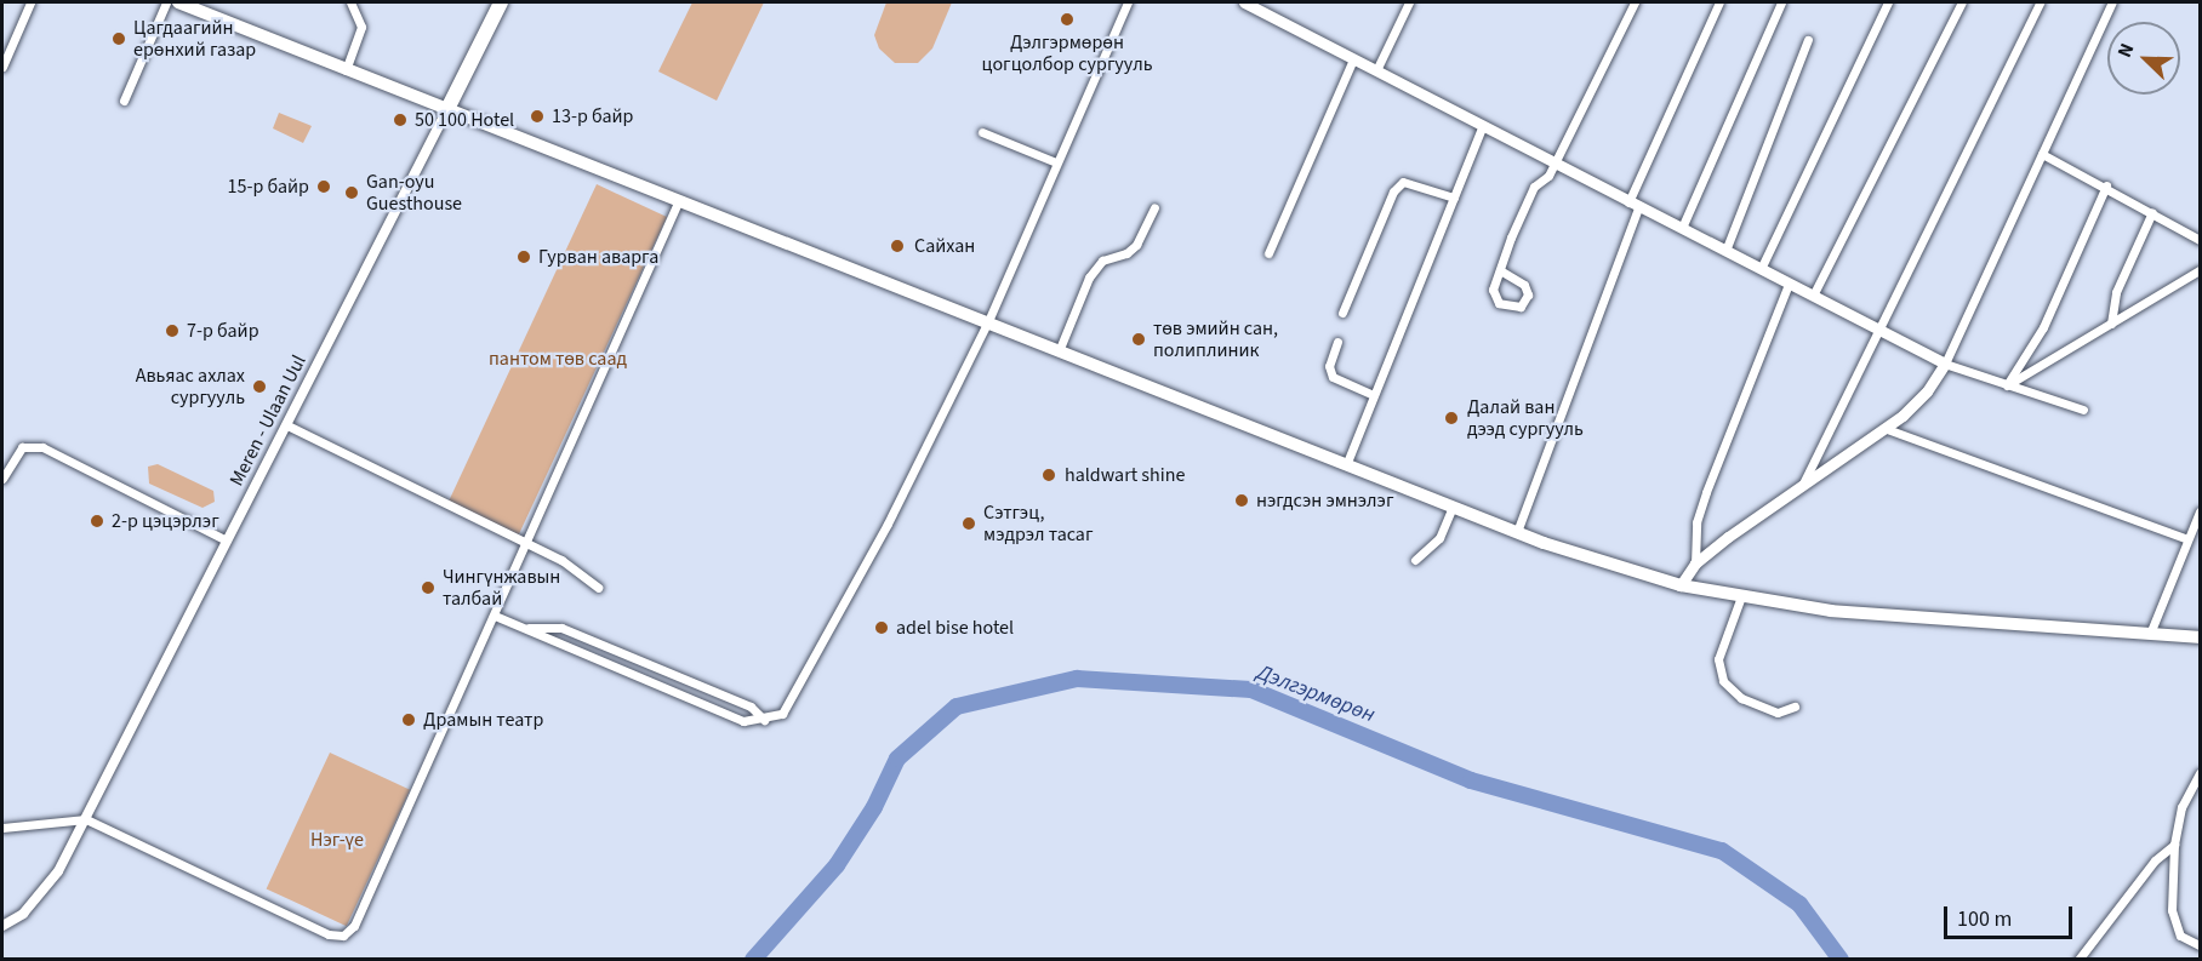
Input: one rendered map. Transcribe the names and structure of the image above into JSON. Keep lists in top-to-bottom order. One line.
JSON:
{"streets":{"street":["Meren - Ulaan Uul"]},"water":["Дэлгэрмөрөн"],"parks":["пантом төв саад","Нэг-үе"],"places":["Дэлгэрмөрөн цогцолбор сургууль","Цагдаагийн ерөнхий газар","13-р байр","50 100 Hotel","15-р байр","Gan-oyu Guesthouse","Сайхан","Гурван аварга","7-р байр","төв эмийн сан, полиплиник","Авьяас ахлах сургууль","Далай ван дээд сургууль","haldwart shine","нэгдсэн эмнэлэг","2-р цэцэрлэг","Сэтгэц, мэдрэл тасаг","Чингүнжавын талбай","adel bise hotel","Драмын театр"],"scale_bar":"100 m","north":"top left"}
